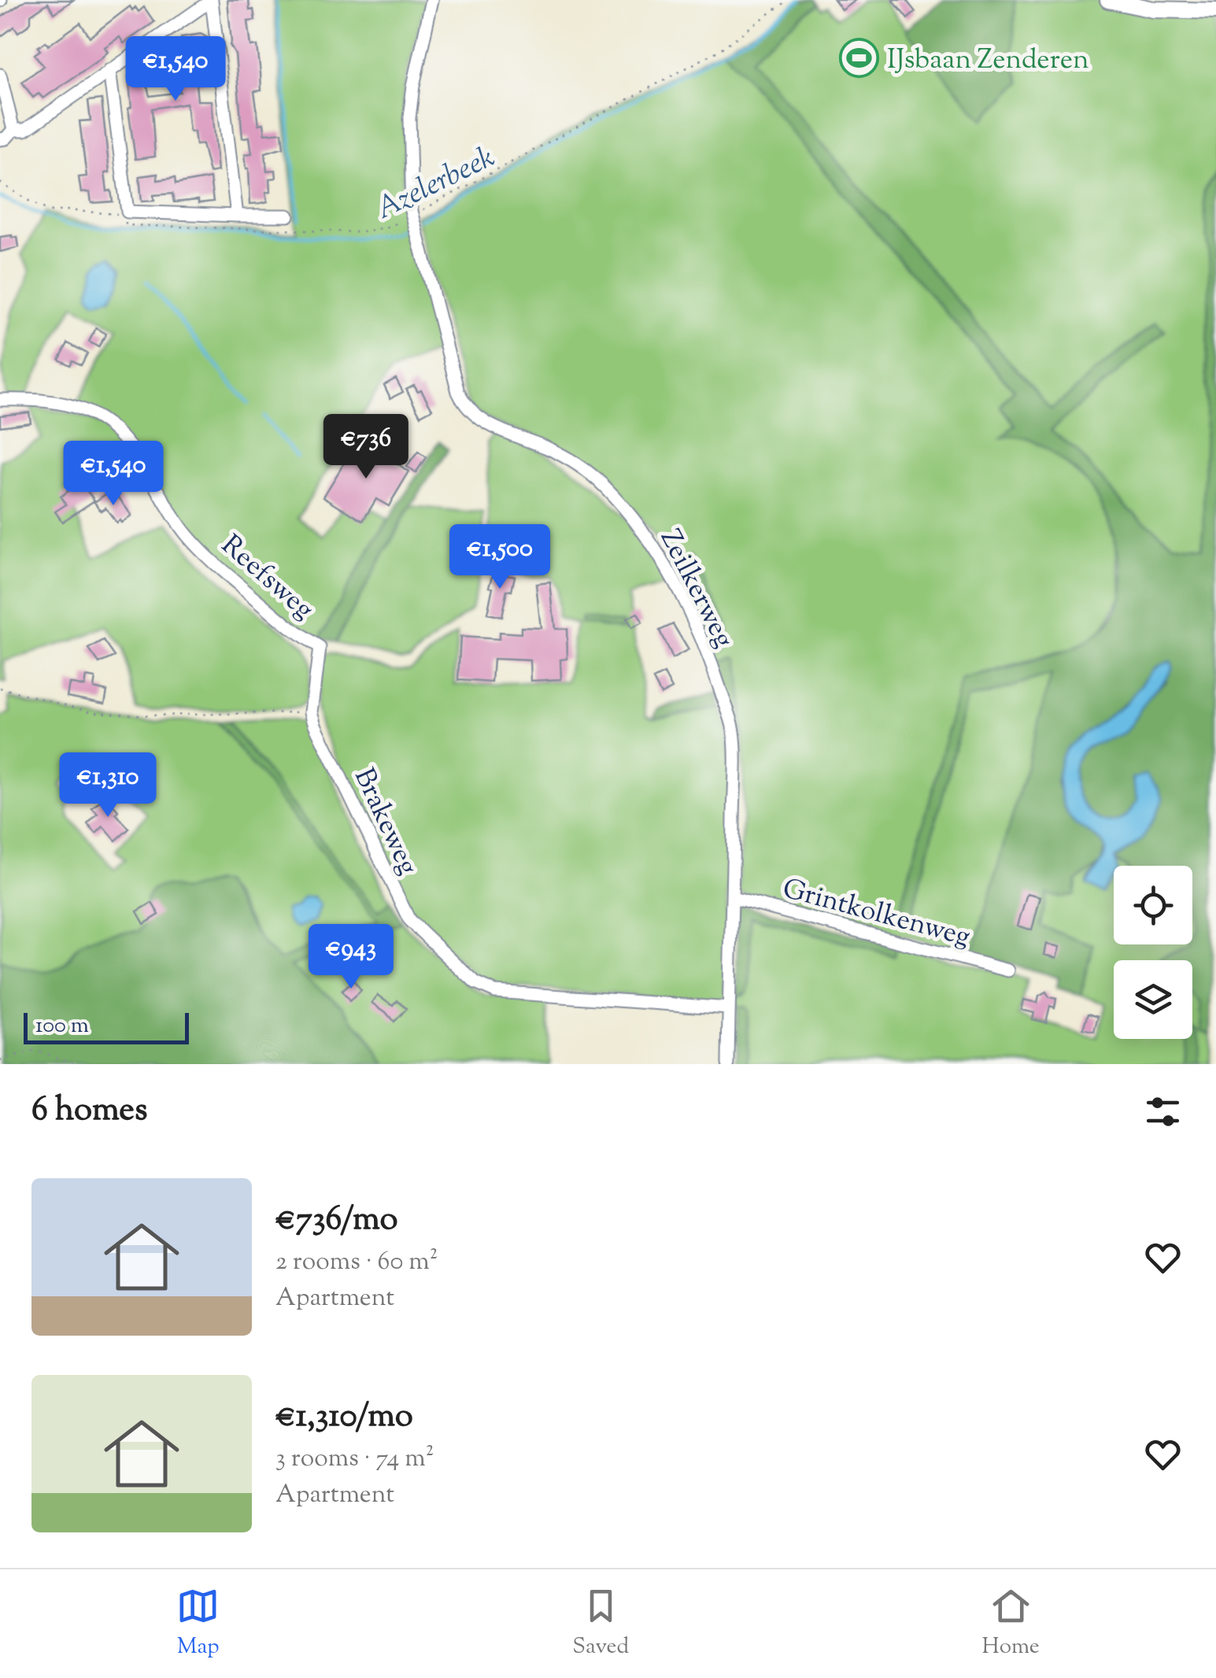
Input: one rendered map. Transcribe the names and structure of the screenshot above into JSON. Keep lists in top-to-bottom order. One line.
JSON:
{"streets":{"street":["Reefsweg","Zeilkerweg","Brakeweg","Grintkolkenweg"]},"crossings":[["Reefsweg","Brakeweg"],["Zeilkerweg","Brakeweg"],["Zeilkerweg","Grintkolkenweg"]],"water":["Azelerbeek"],"places":{"sports":["IJsbaan Zenderen"]},"scale_bar":"100 m","page":{"price":["€1,540","€736","€1,540","€1,500","€1,310","€943"],"scale":"100 m","heading":"6 homes","list":[{"name":"€736/mo","note":"2 rooms · 60 m² · Apartment"},{"name":"€1,310/mo","note":"3 rooms · 74 m² · Apartment"}],"tabs":["Map","Saved","Home"]}}
